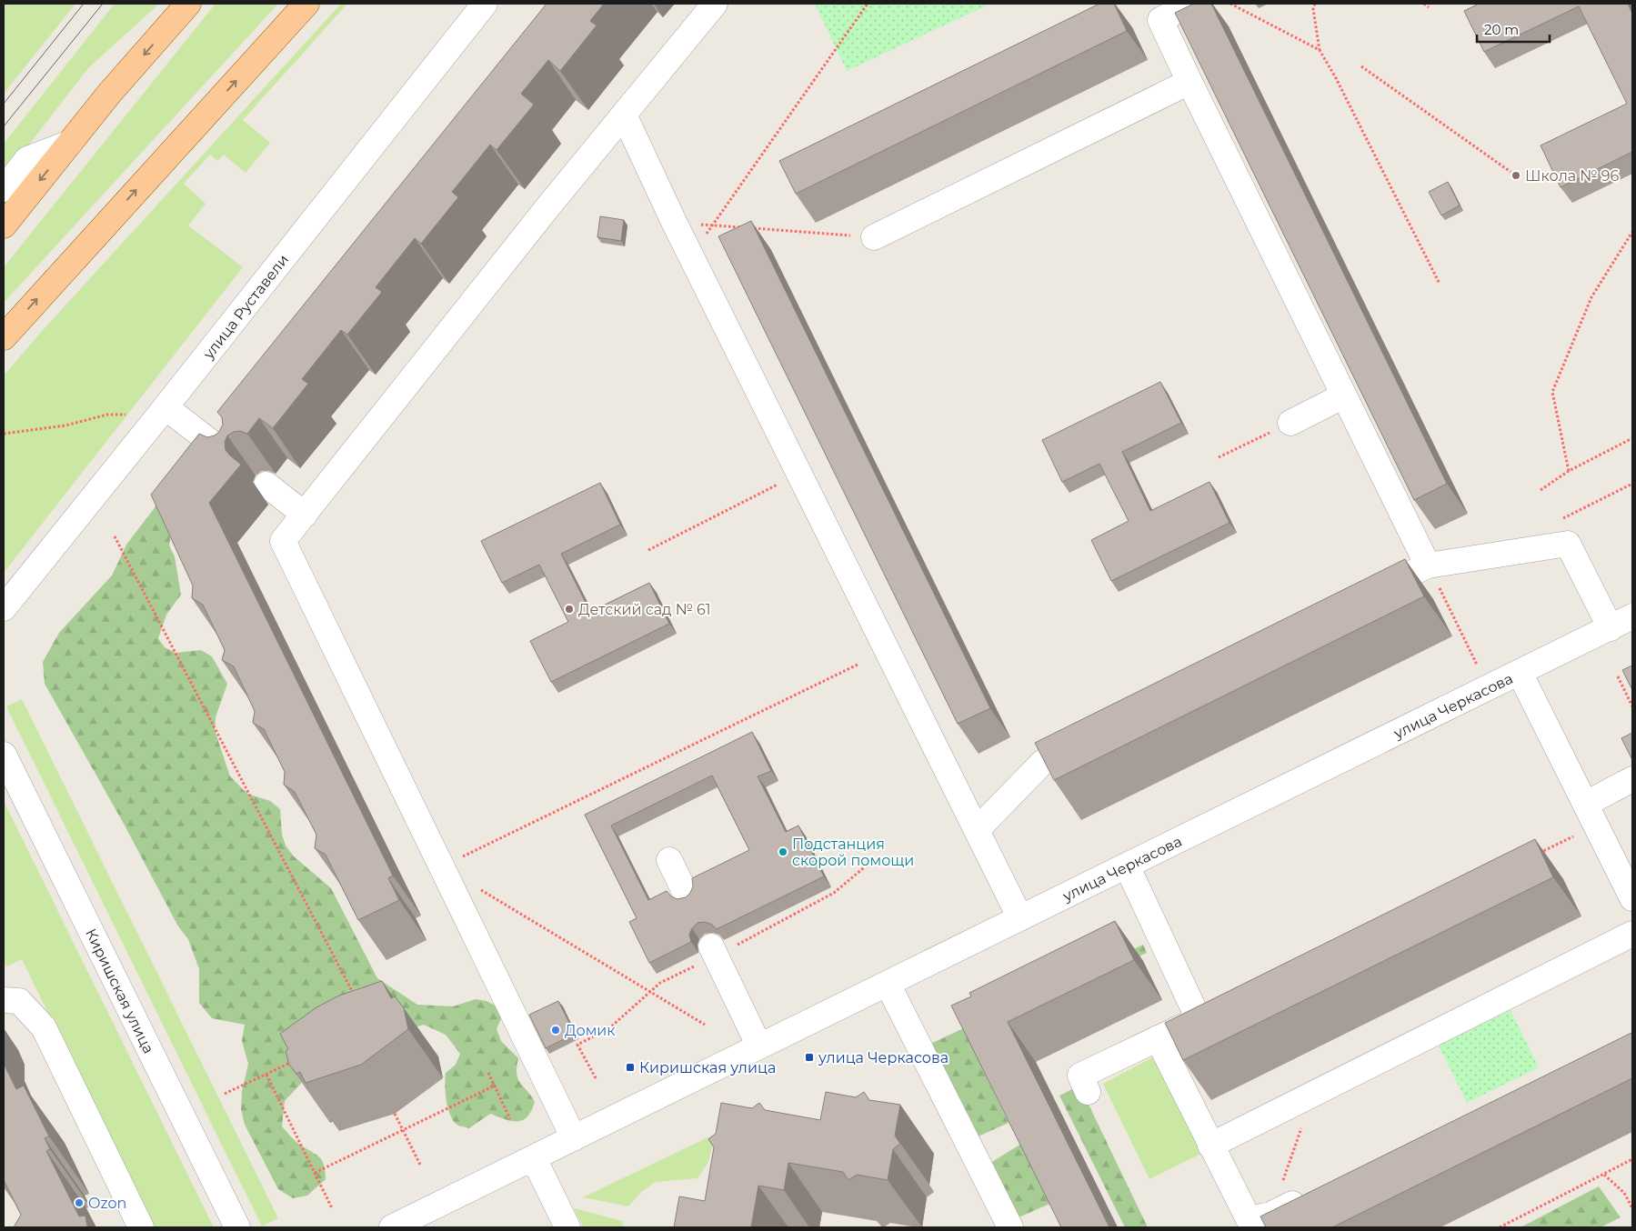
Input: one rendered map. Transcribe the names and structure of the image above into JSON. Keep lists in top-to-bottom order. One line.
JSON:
{"streets":{"street":["улица Руставели","улица Черкасова","Киришская улица"]},"places":{"other":["Школа № 96","Детский сад № 61","Подстанция скорой помощи","Домик","Ozon"],"transit":["улица Черкасова","Киришская улица"]},"scale_bar":"20 m"}
